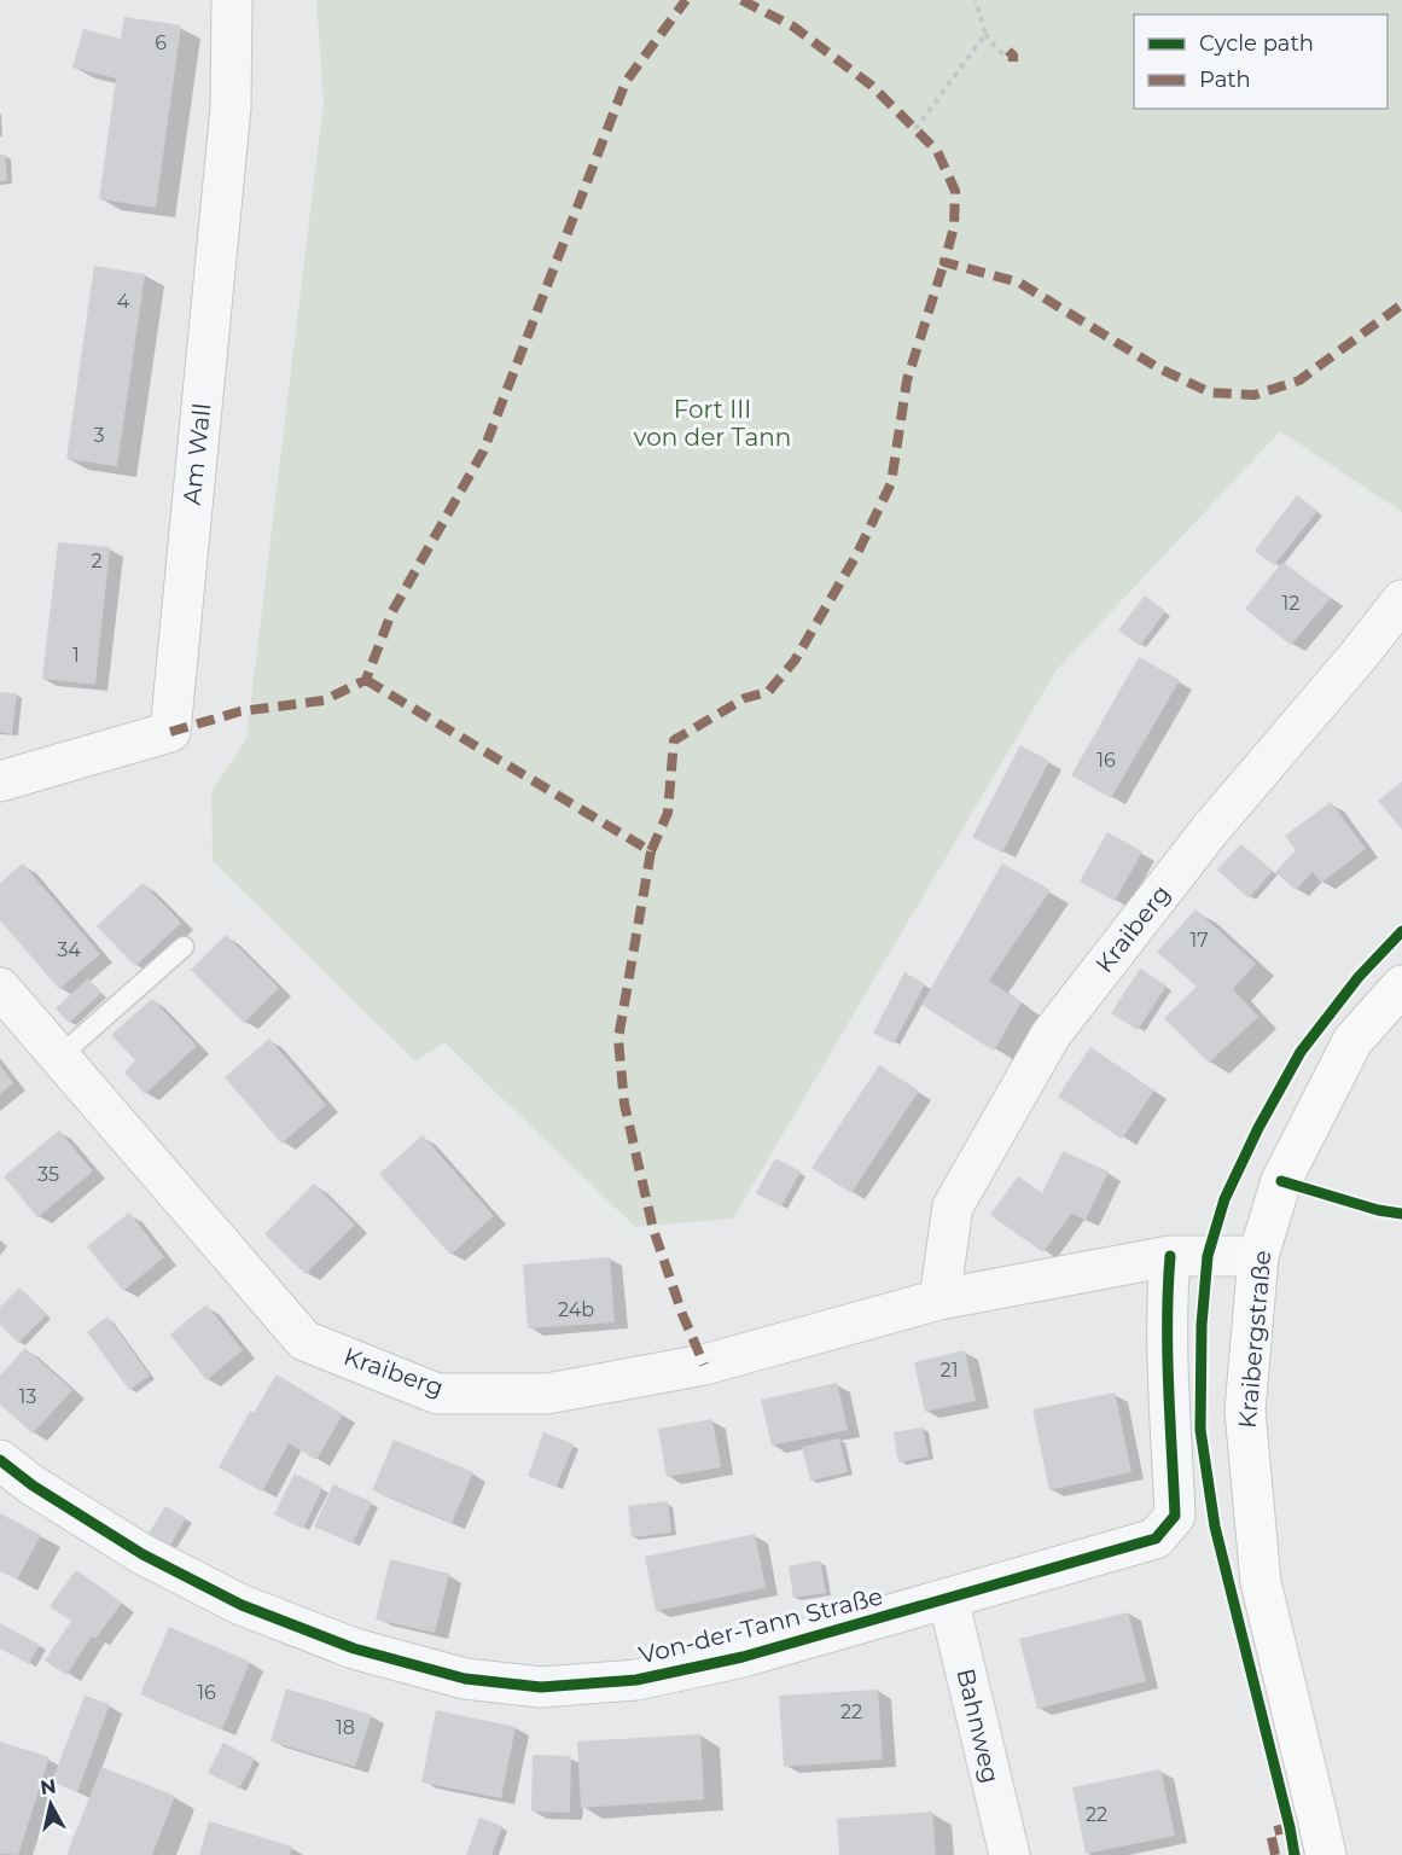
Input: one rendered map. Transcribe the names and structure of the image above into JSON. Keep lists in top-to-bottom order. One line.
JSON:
{"streets":{"street":["Am Wall","Kraiberg","Kraibergstraße","Von-der-Tann Straße","Bahnweg"]},"crossings":[["Kraiberg","Kraibergstraße"],["Kraiberg","Von-der-Tann Straße"],["Von-der-Tann Straße","Bahnweg"]],"parks":["Fort III von der Tann"],"house_numbers":["6","4","3","2","12","1","16","17","34","35","24b","21","13","16","22","18","22"],"legend":["Cycle path","Path"],"north":"top"}
